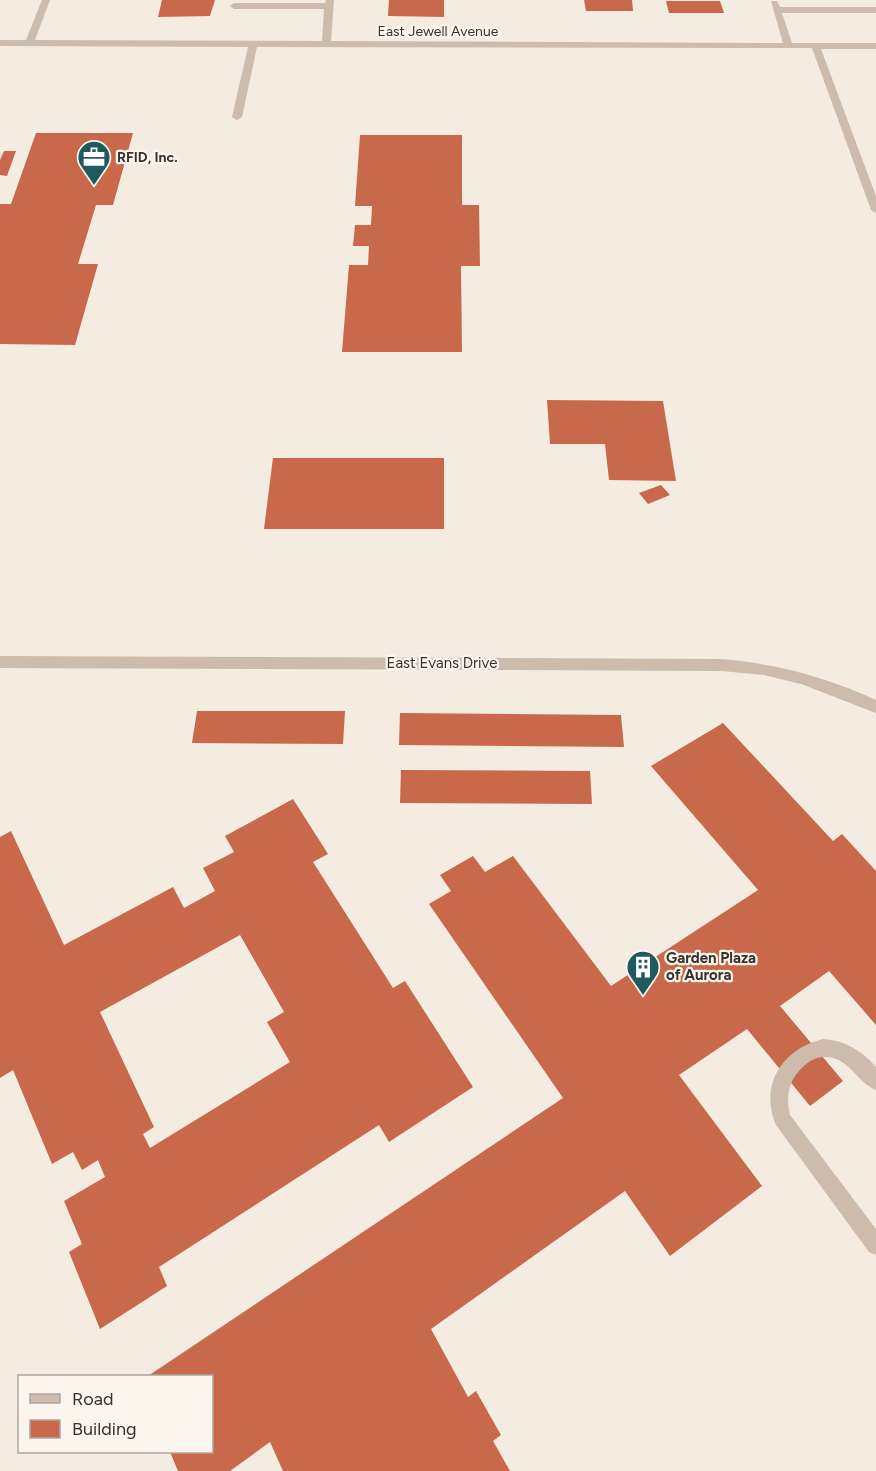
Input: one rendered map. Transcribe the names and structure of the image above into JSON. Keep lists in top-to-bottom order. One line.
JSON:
{"streets":{"street":["East Jewell Avenue","East Evans Drive"]},"places":{"office":["RFID, Inc."],"building":["Garden Plaza of Aurora"]},"legend":["Road","Building"]}
